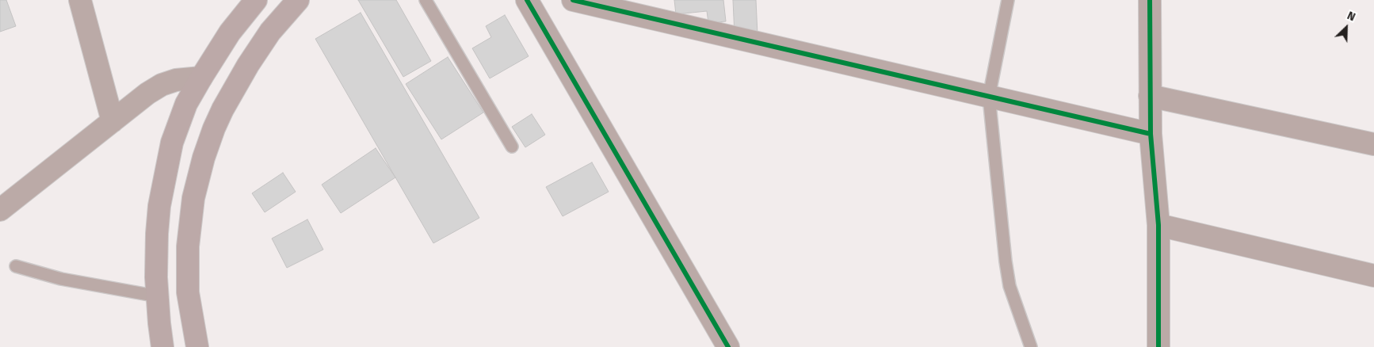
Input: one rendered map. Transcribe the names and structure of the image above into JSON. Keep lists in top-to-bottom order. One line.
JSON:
{"north":"top right"}
